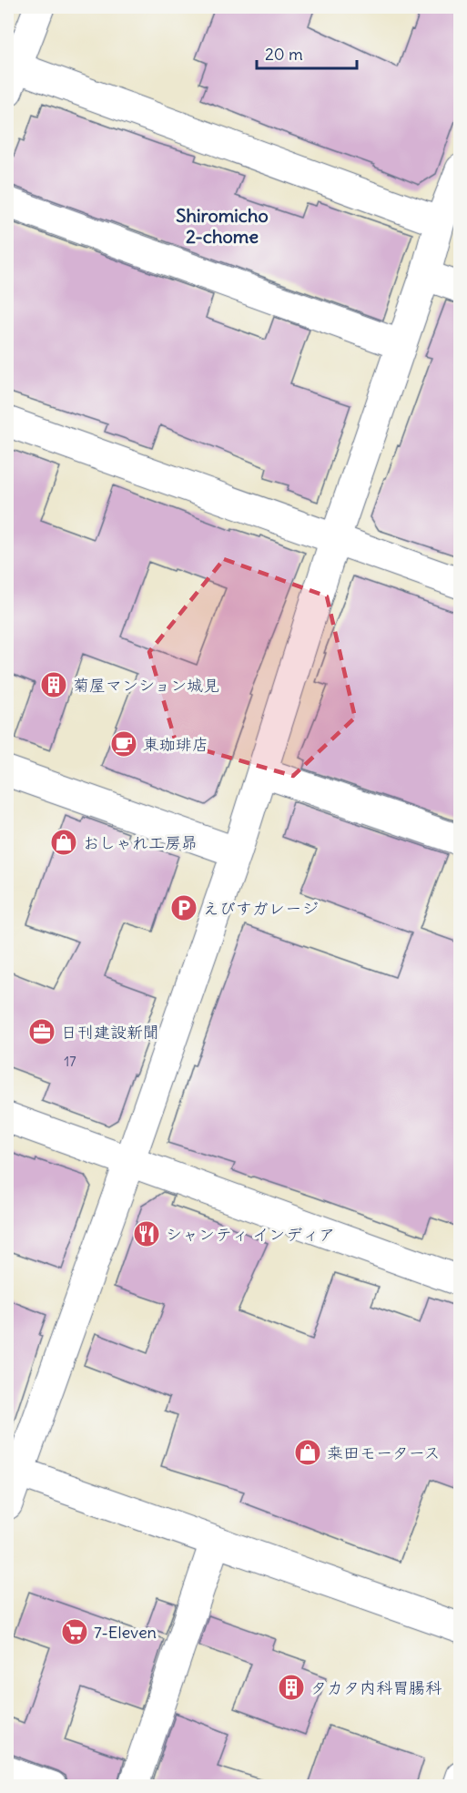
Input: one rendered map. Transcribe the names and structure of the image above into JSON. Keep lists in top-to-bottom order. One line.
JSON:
{"districts":["Shiromicho 2-chome"],"places":{"building":["菊屋マンション城見","タカタ内科胃腸科"],"cafe":["東珈琲店"],"shop":["おしゃれ工房昴","桒田モータース"],"parking":["えびすガレージ"],"office":["日刊建設新聞"],"restaurant":["シャンティ インディア"],"supermarket":["7-Eleven"]},"house_numbers":["17"],"scale_bar":"20 m"}
